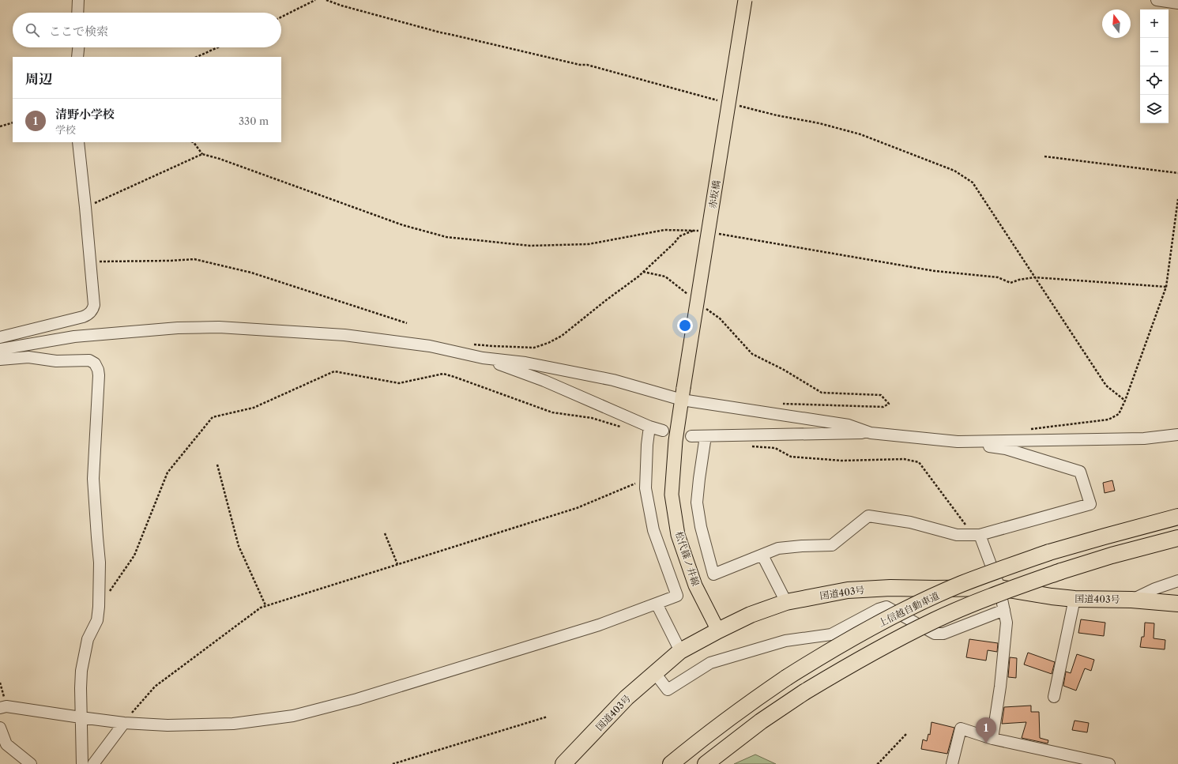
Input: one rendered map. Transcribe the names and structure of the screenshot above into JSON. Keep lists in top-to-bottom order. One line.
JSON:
{"streets":{"highway":["国道403号","上信越自動車道"],"main road":["赤坂橋","松代篠ノ井線"]},"crossings":[["赤坂橋","松代篠ノ井線"],["松代篠ノ井線","国道403号"]],"north":"top","page":{"map_buttons":["+","−"],"search":"ここで検索","heading":"周辺","list":[{"mark":"1","name":"清野小学校","note":"学校","value":"330 m"}],"pins":"1"}}
